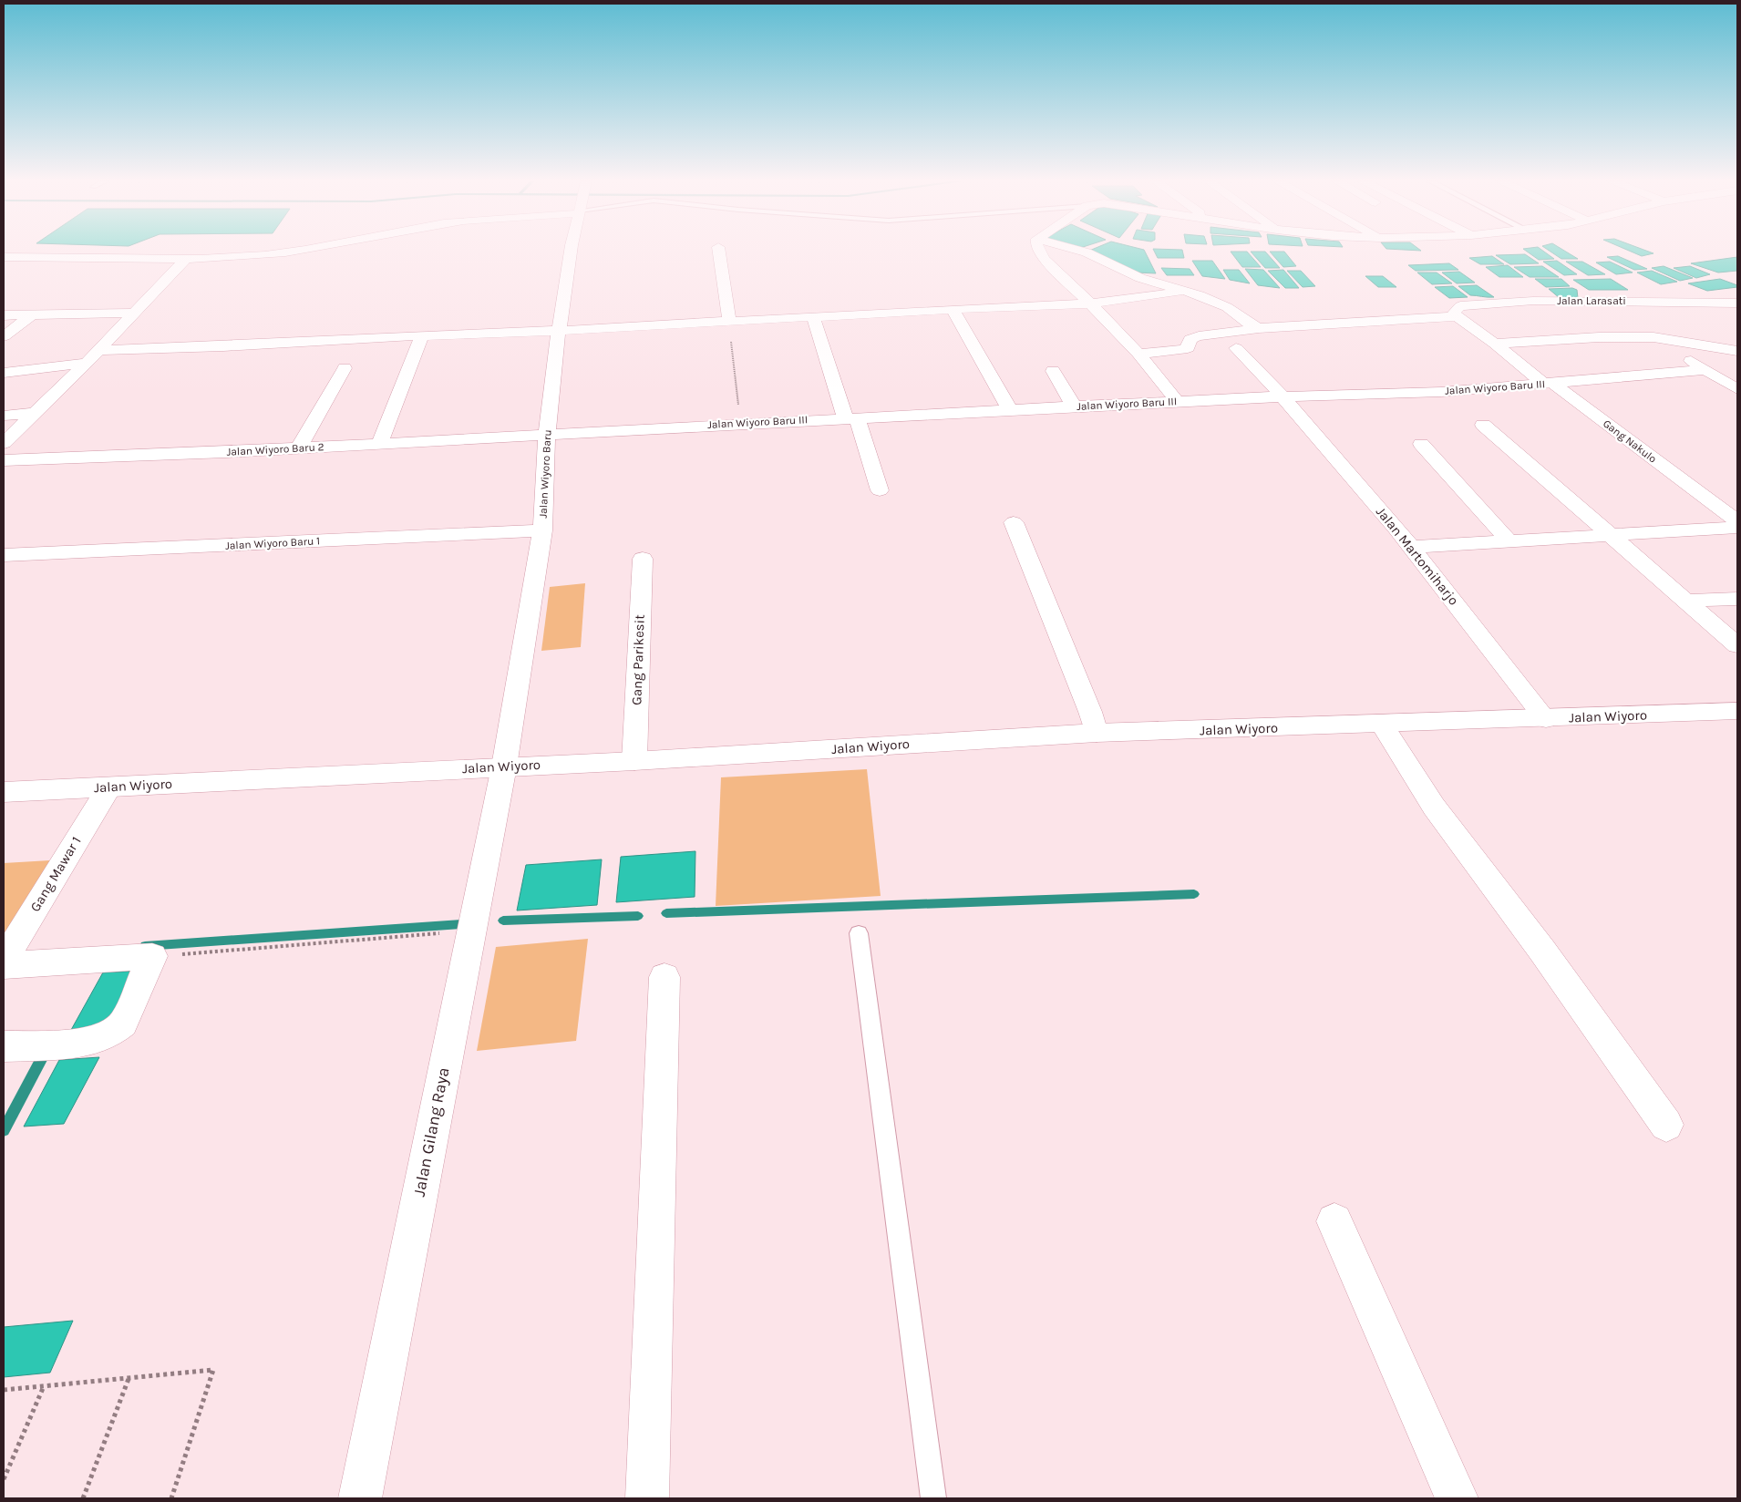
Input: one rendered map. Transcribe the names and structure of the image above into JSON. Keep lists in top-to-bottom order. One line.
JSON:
{"streets":{"street":["Jalan Larasati","Jalan Wiyoro Baru III","Gang Nakulo","Jalan Wiyoro Baru 2","Jalan Wiyoro Baru","Jalan Wiyoro Baru 1","Jalan Martomiharjo","Gang Parikesit","Jalan Wiyoro","Gang Mawar 1","Jalan Gilang Raya"]},"crossings":[["Jalan Larasati","Gang Nakulo"],["Jalan Wiyoro Baru III","Gang Nakulo"],["Jalan Wiyoro Baru III","Jalan Wiyoro Baru 2"],["Jalan Wiyoro Baru III","Jalan Wiyoro Baru"],["Jalan Wiyoro Baru III","Jalan Martomiharjo"],["Jalan Wiyoro Baru 2","Jalan Wiyoro Baru"],["Jalan Wiyoro Baru","Jalan Wiyoro Baru 1"],["Jalan Wiyoro Baru","Jalan Wiyoro"],["Jalan Wiyoro Baru","Jalan Gilang Raya"],["Jalan Martomiharjo","Jalan Wiyoro"],["Gang Parikesit","Jalan Wiyoro"],["Jalan Wiyoro","Gang Mawar 1"],["Jalan Wiyoro","Jalan Gilang Raya"]]}
